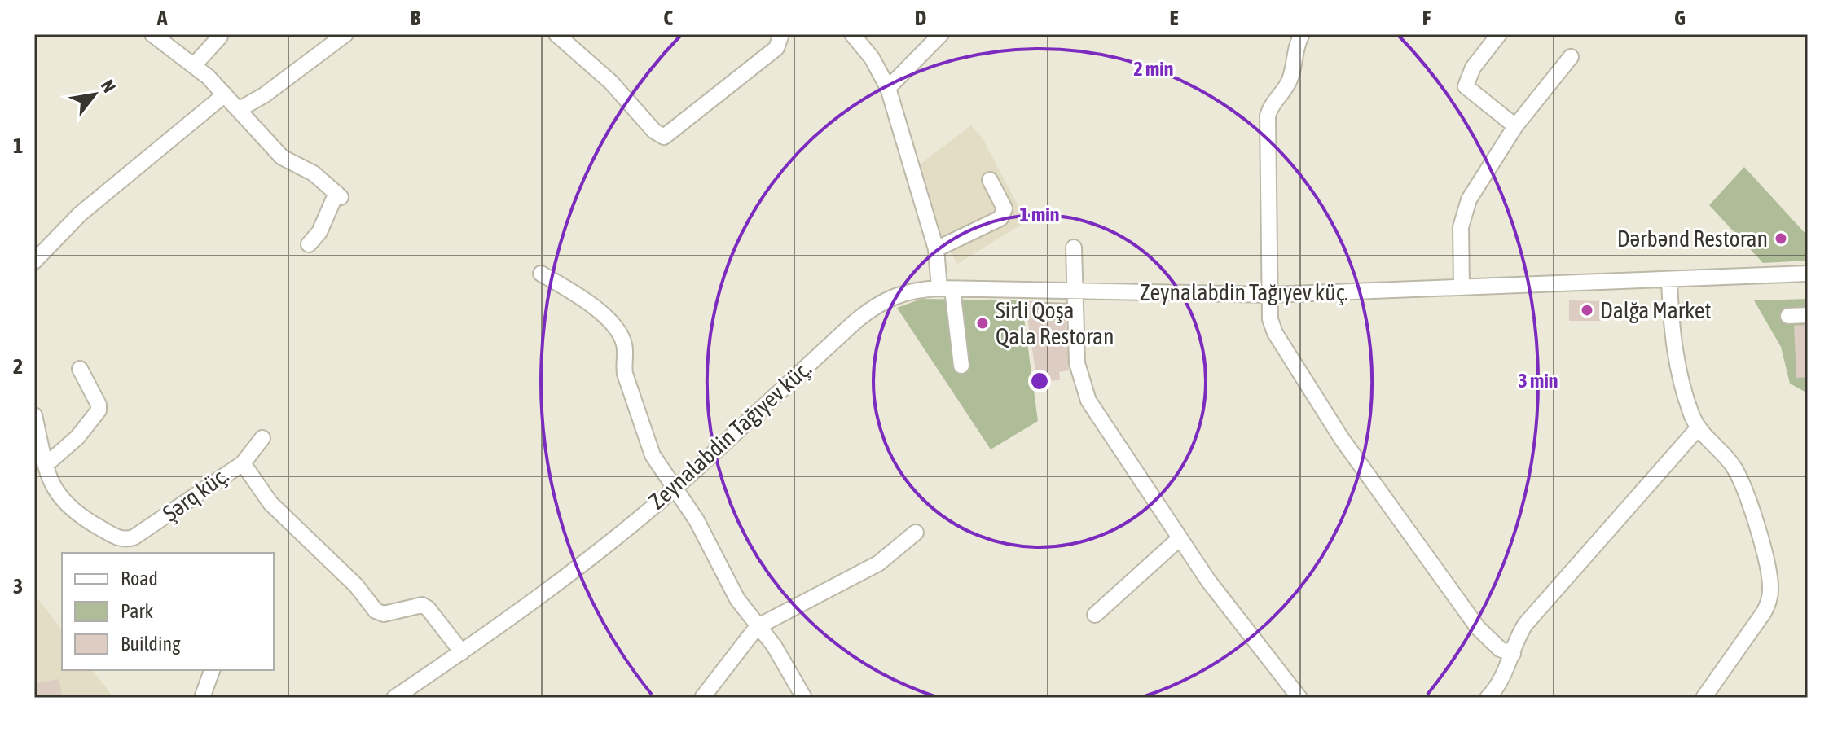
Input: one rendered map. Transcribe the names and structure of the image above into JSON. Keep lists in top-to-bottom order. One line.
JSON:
{"streets":{"street":["Zeynalabdin Tağıyev küç.","Şərq küç."]},"crossings":[["Zeynalabdin Tağıyev küç.","Şərq küç."]],"places":["Dərbənd Restoran","Dalğa Market","Sirli Qoşa Qala Restoran"],"legend":["Road","Park","Building"],"north":"top right","grid":{"columns":["A","B","C","D","E","F","G"],"rows":["1","2","3"]},"rings":["2 min","1 min","3 min"]}
